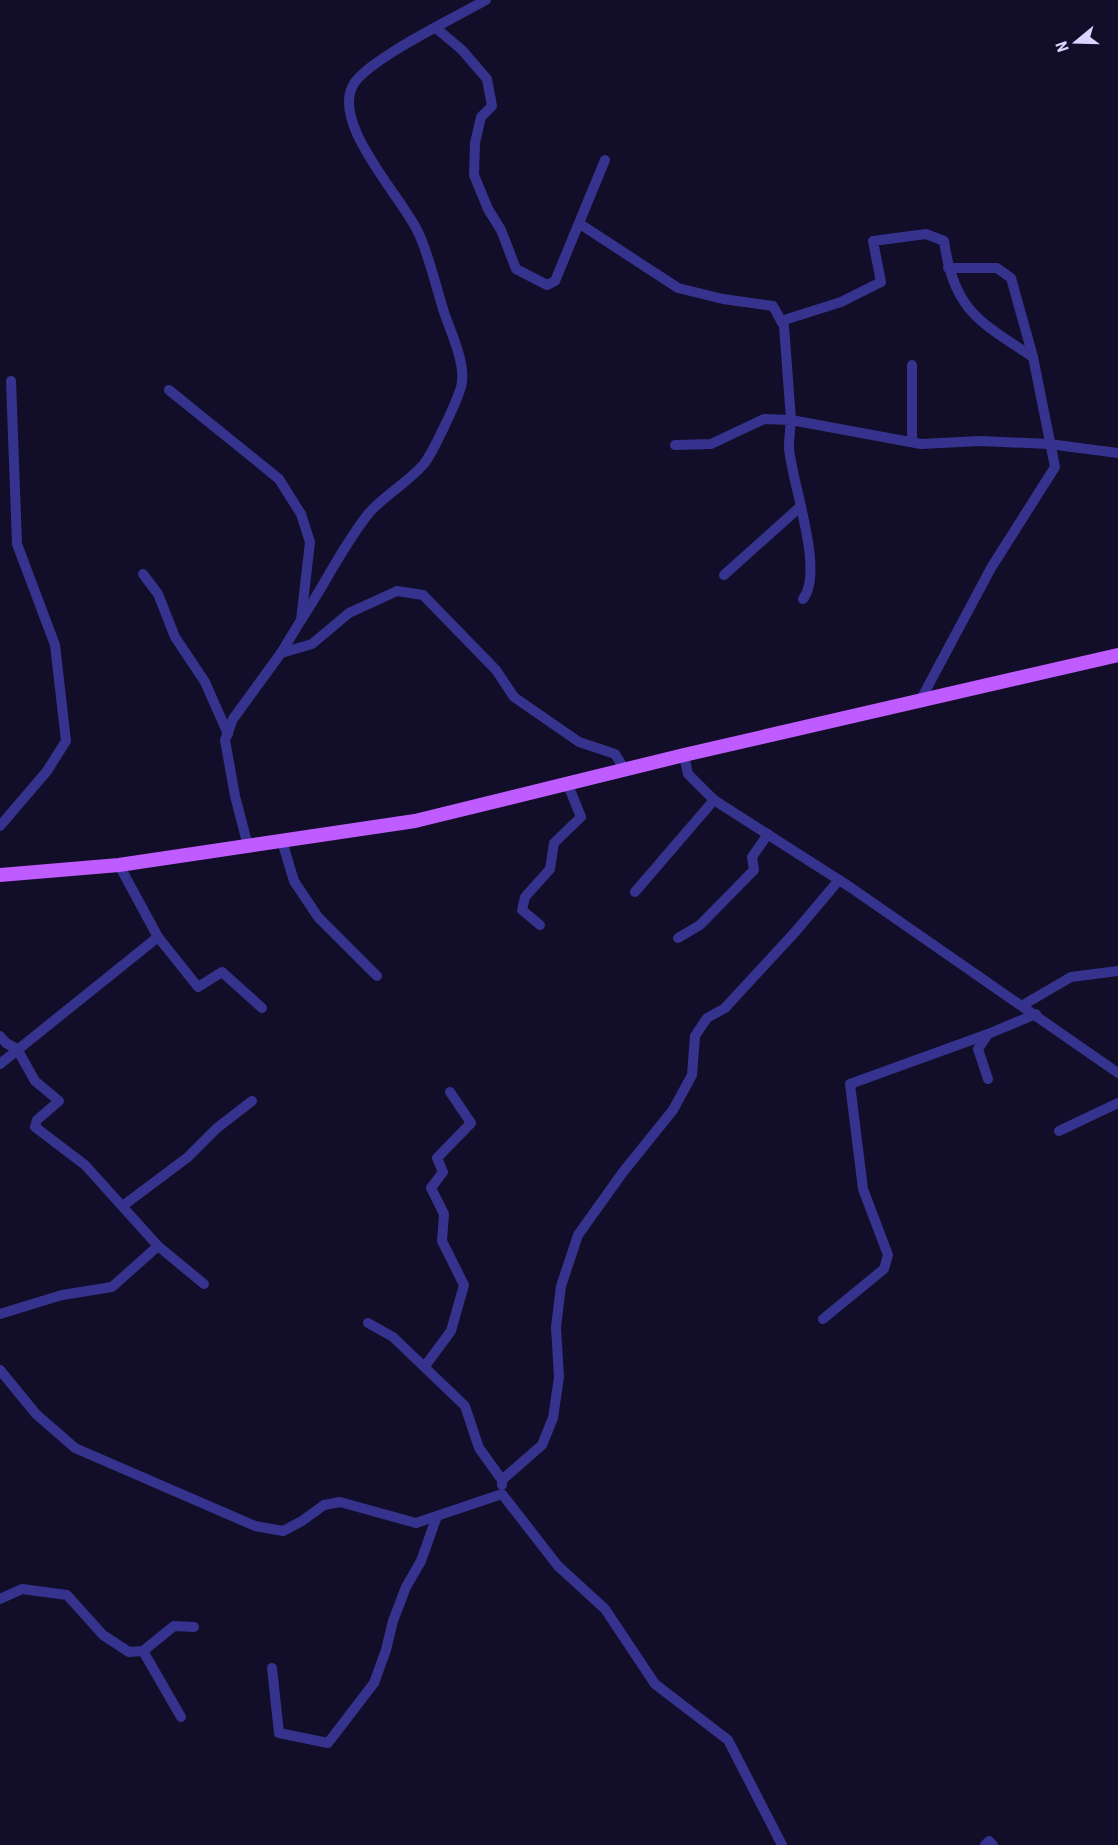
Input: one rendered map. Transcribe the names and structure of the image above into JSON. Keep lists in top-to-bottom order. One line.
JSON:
{"north":"left"}
